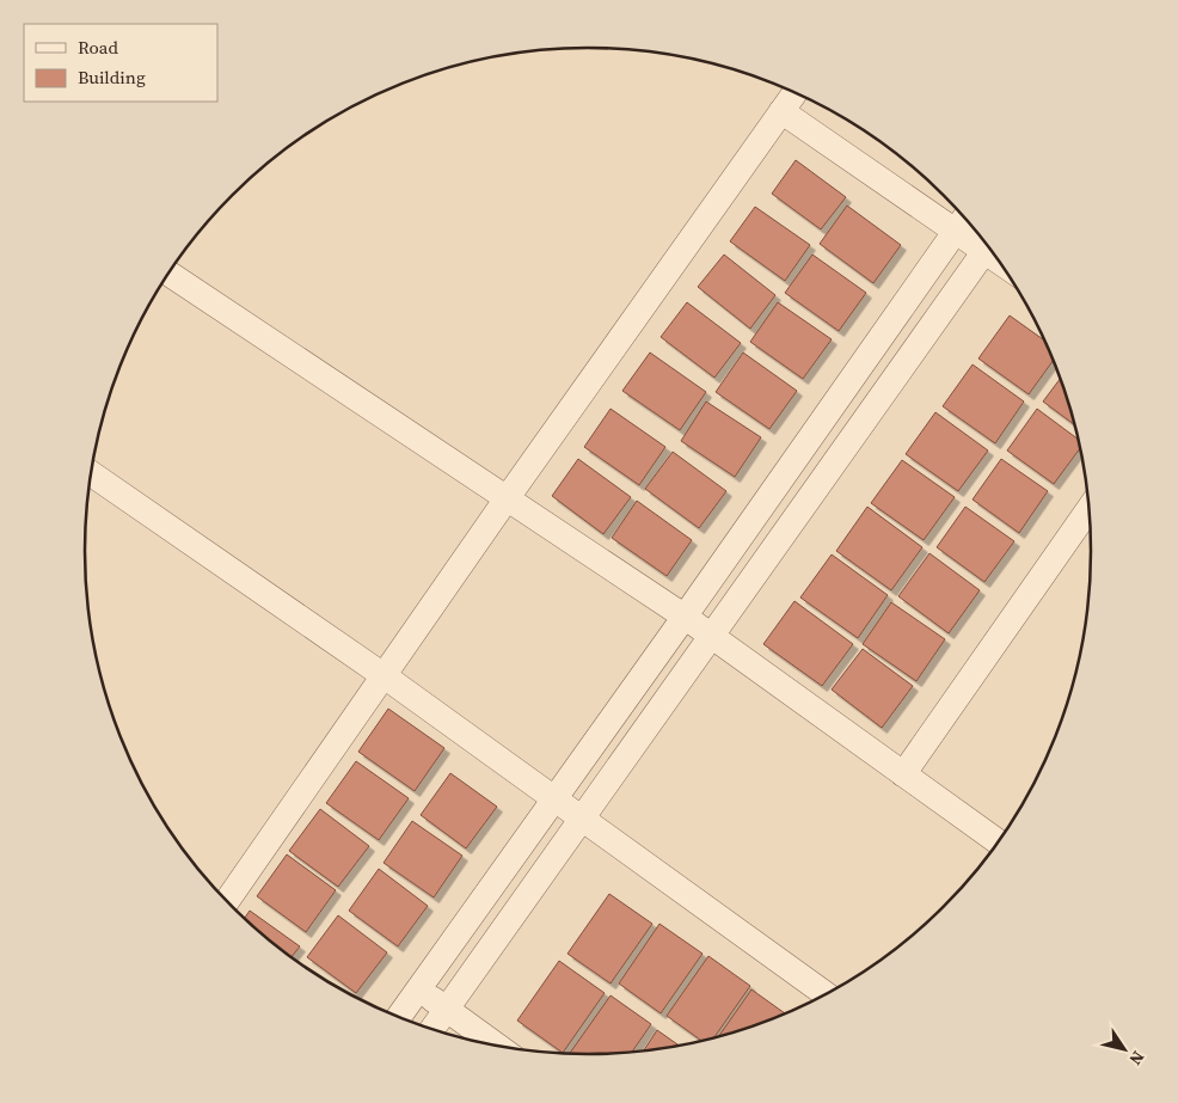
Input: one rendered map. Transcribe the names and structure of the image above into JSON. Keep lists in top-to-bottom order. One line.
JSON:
{"legend":["Road","Building"],"north":"bottom right"}
